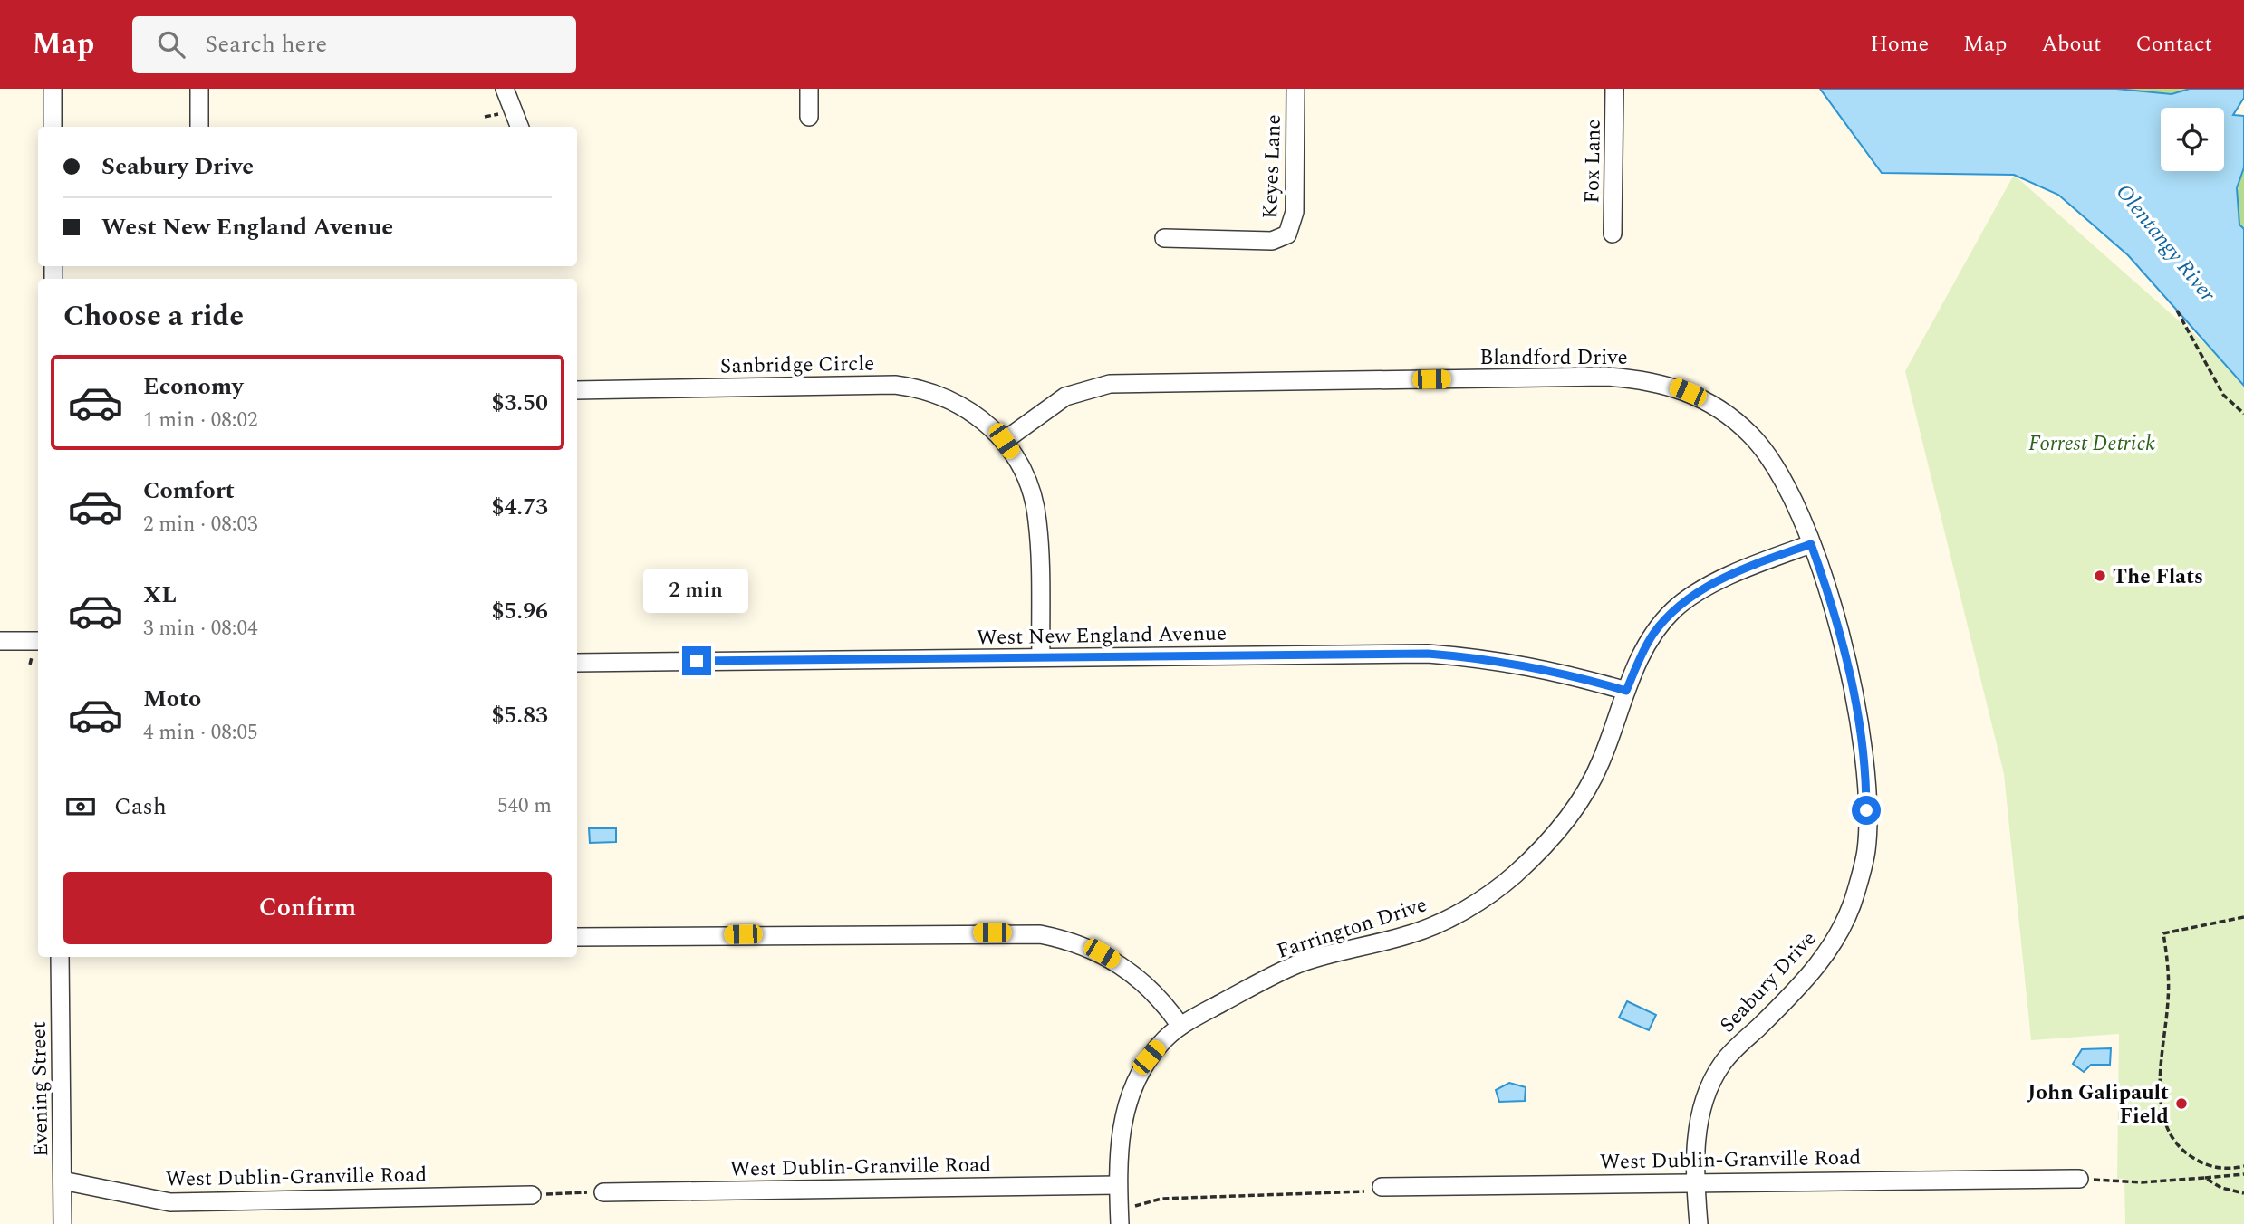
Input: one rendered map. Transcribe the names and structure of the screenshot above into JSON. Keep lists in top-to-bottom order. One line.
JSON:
{"streets":{"street":["Fox Lane","Keyes Lane","Blandford Drive","Sanbridge Circle","West New England Avenue","Farrington Drive","Seabury Drive","Evening Street","West Dublin-Granville Road"]},"crossings":[["Blandford Drive","Sanbridge Circle"],["Blandford Drive","Farrington Drive"],["Blandford Drive","Seabury Drive"],["Sanbridge Circle","West New England Avenue"],["West New England Avenue","Farrington Drive"],["Farrington Drive","Seabury Drive"],["Farrington Drive","West Dublin-Granville Road"],["Seabury Drive","West Dublin-Granville Road"],["Evening Street","West Dublin-Granville Road"]],"water":["Olentangy River"],"parks":["Forrest Detrick"],"places":["The Flats","John Galipault Field"],"page":{"header":"Map","search":"Search here","nav":["Home","Map","About","Contact"],"banner":["Seabury Drive","West New England Avenue"],"heading":"Choose a ride","list":[{"name":"Economy","note":"1 min · 08:02","value":"$3.50"},{"name":"Comfort","note":"2 min · 08:03","value":"$4.73"},{"name":"XL","note":"3 min · 08:04","value":"$5.96"},{"name":"Moto","note":"4 min · 08:05","value":"$5.83"}],"bubble":"2 min","pay":["Cash","540 m"],"buttons":"Confirm"}}
